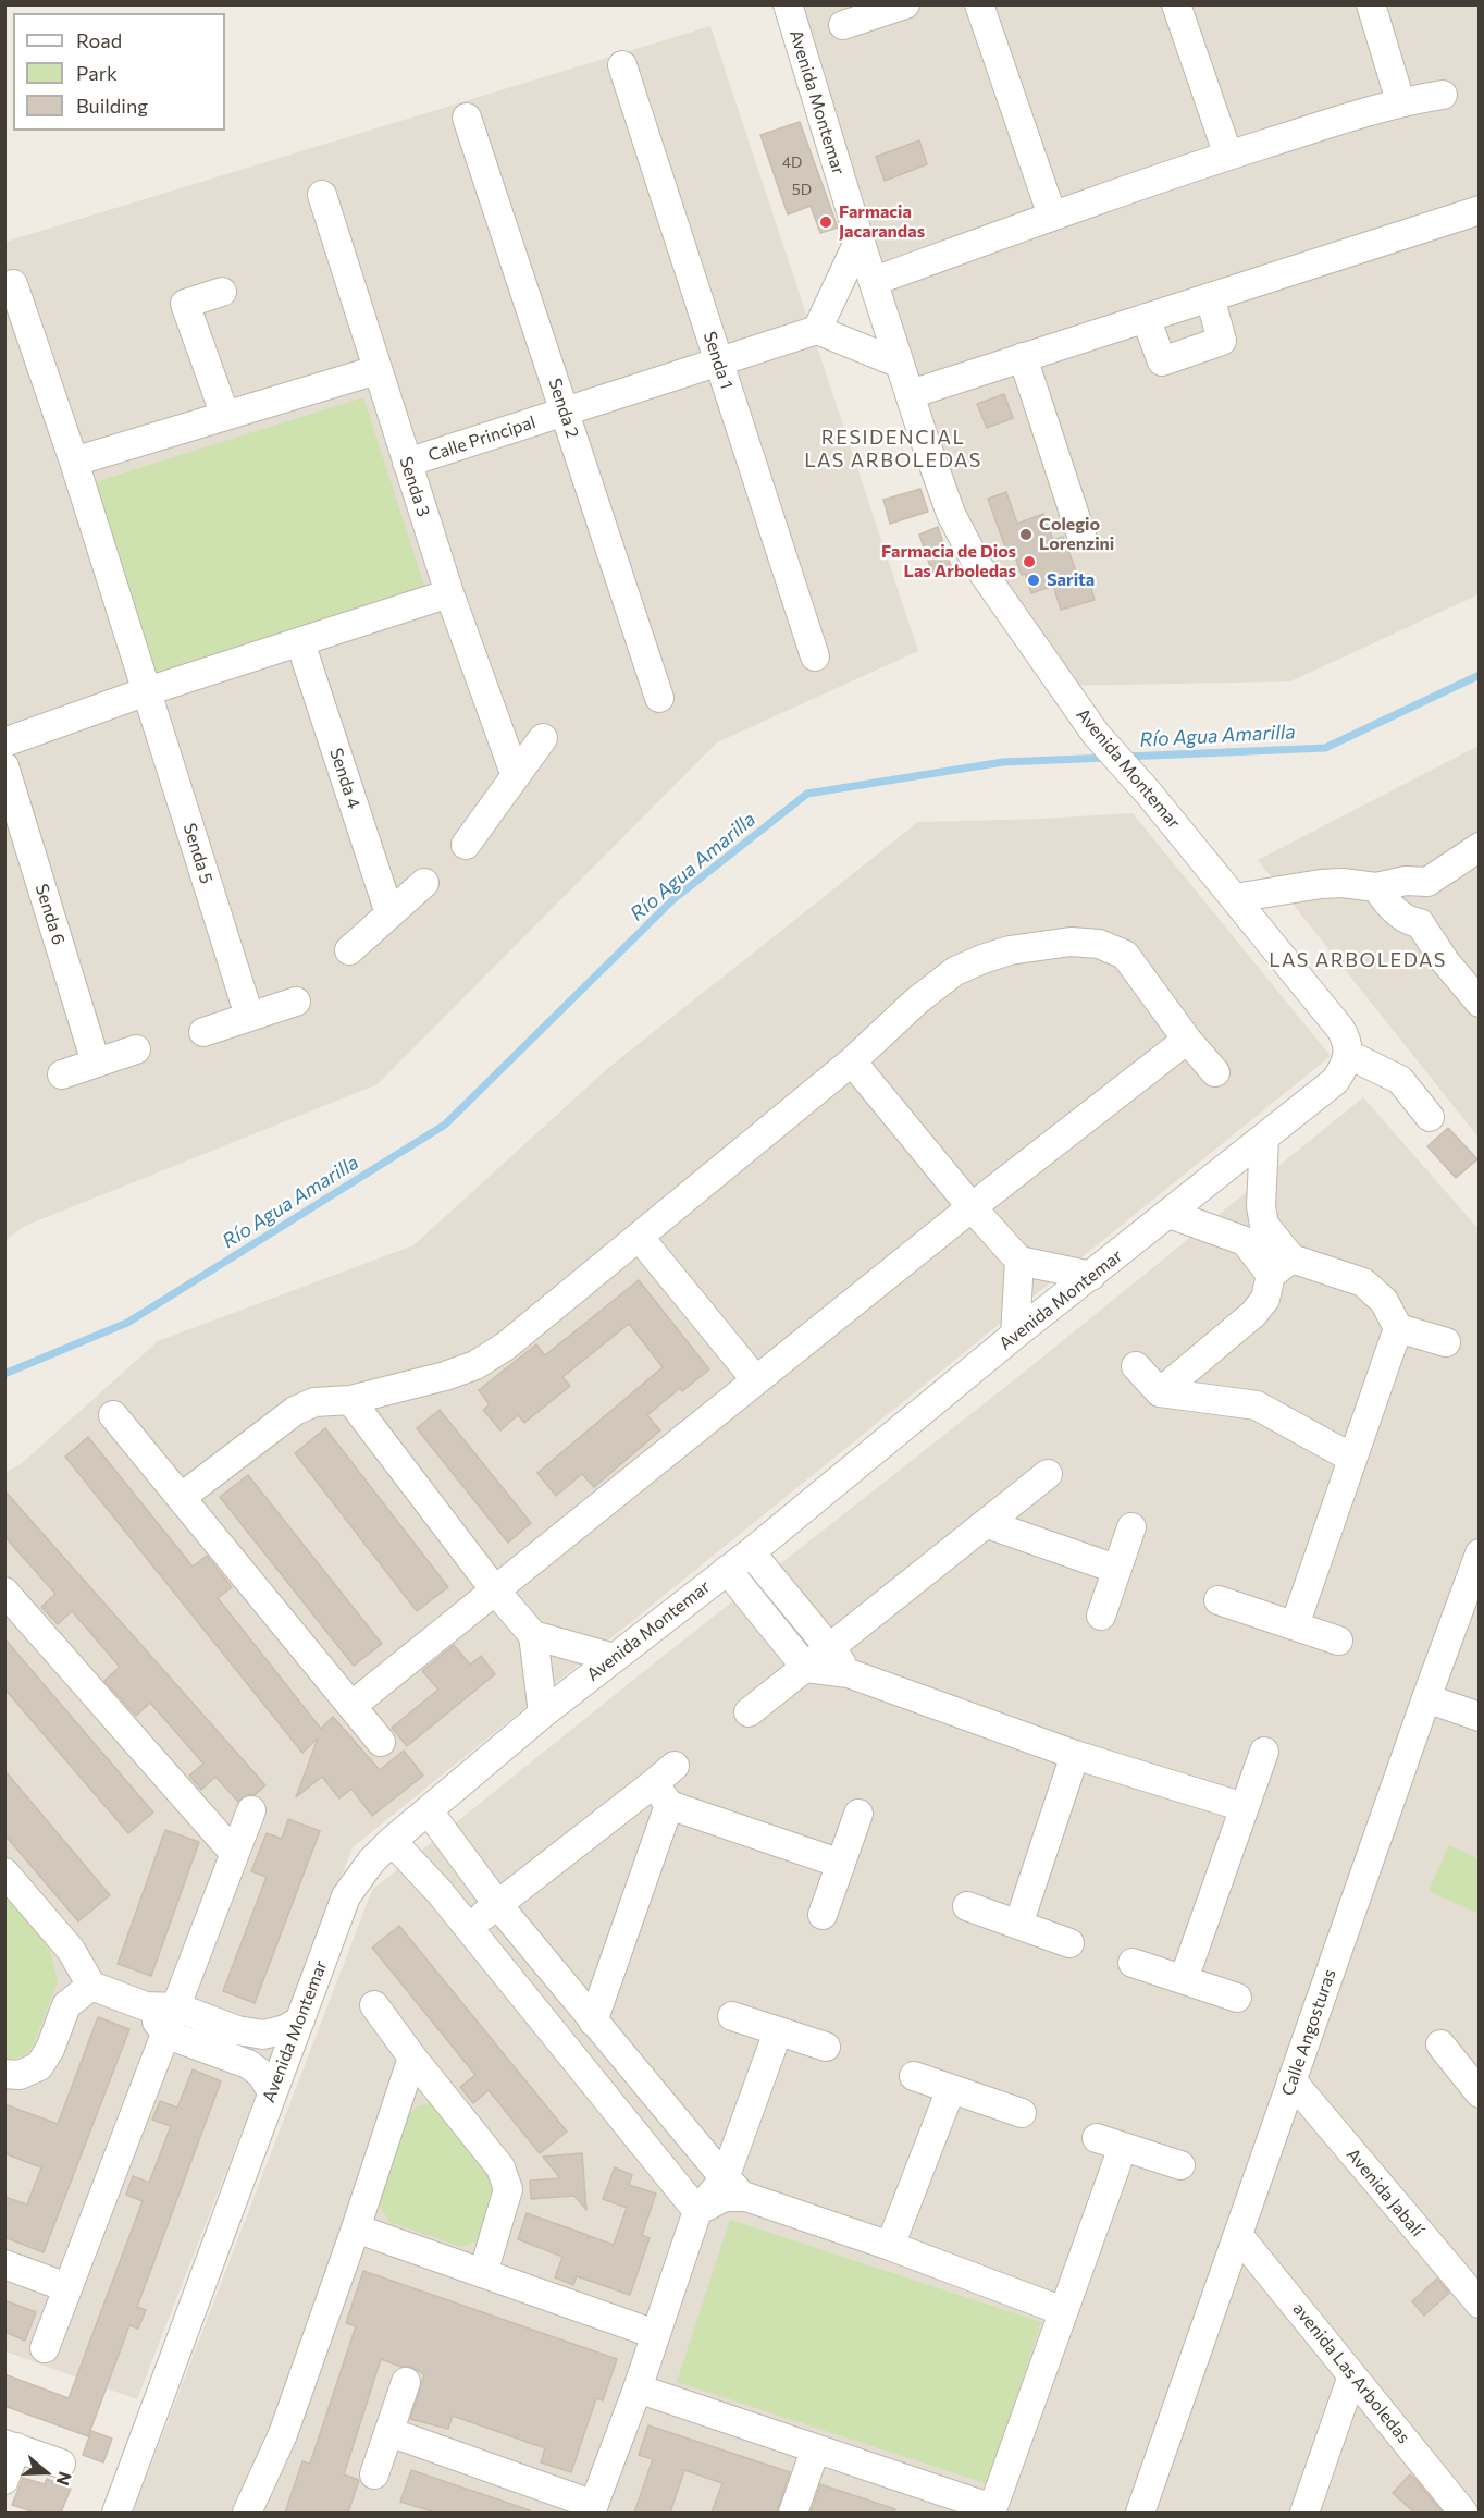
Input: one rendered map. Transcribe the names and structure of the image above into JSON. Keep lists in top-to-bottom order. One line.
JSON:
{"streets":{"street":["Avenida Montemar","Senda 1","Senda 2","Calle Principal","Senda 3","Senda 4","Senda 5","Senda 6","Calle Angosturas","Avenida Jabalí","avenida Las Arboledas"]},"crossings":[["Senda 1","Calle Principal"],["Senda 2","Calle Principal"],["Calle Principal","Senda 3"],["Calle Angosturas","Avenida Jabalí"],["Calle Angosturas","avenida Las Arboledas"]],"districts":["RESIDENCIAL LAS ARBOLEDAS","LAS ARBOLEDAS"],"water":["Río Agua Amarilla"],"places":["Farmacia Jacarandas","Colegio Lorenzini","Farmacia de Dios Las Arboledas","Sarita"],"house_numbers":["4D","5D"],"legend":["Road","Park","Building"],"north":"right"}
